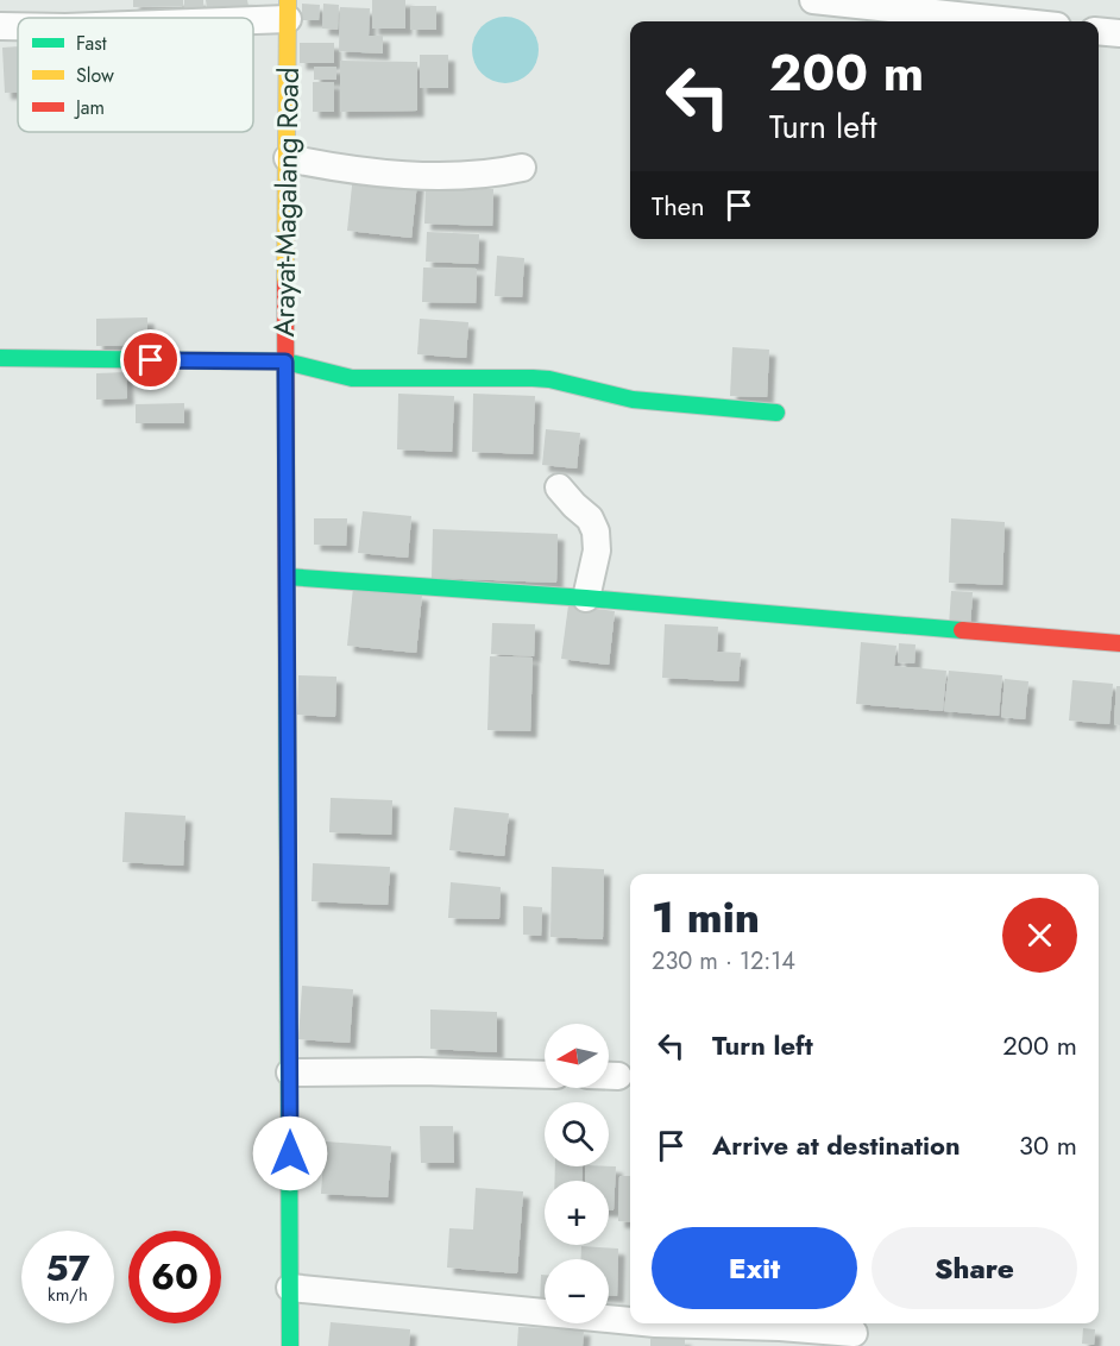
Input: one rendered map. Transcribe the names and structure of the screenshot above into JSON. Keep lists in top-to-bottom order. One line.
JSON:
{"streets":{"street":["Arayat-Magalang Road"]},"legend":["Fast","Slow","Jam"],"north":"left","page":{"turn":["200 m","Turn left"],"then":"Then","heading":["1 min","230 m · 12:14"],"list":[{"name":"Turn left","value":"200 m"},{"name":"Arrive at destination","value":"30 m"}],"map_buttons":["+","−"],"buttons":["Exit","Share"],"speed":"57 km/h","limit":"60"}}
